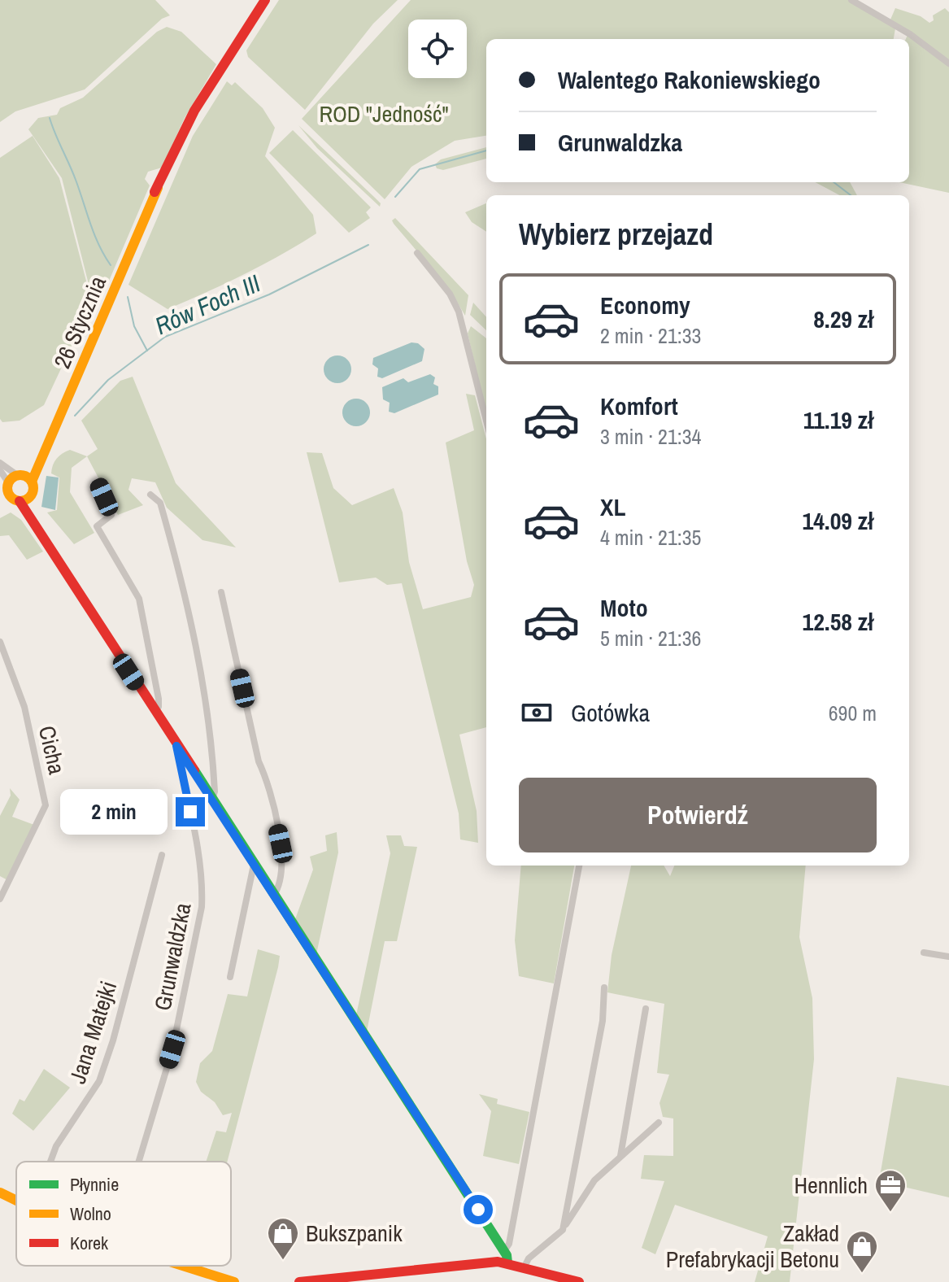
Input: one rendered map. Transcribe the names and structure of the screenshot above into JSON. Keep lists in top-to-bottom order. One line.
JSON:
{"streets":{"street":["26 Stycznia","Cicha","Grunwaldzka","Jana Matejki"]},"water":["Rów Foch III"],"parks":["ROD \"Jedność\""],"places":{"office":["Hennlich"],"shop":["Bukszpanik","Zakład Prefabrykacji Betonu"]},"legend":["Płynnie","Wolno","Korek"],"page":{"banner":["Walentego Rakoniewskiego","Grunwaldzka"],"heading":"Wybierz przejazd","list":[{"name":"Economy","note":"2 min · 21:33","value":"8.29 zł"},{"name":"Komfort","note":"3 min · 21:34","value":"11.19 zł"},{"name":"XL","note":"4 min · 21:35","value":"14.09 zł"},{"name":"Moto","note":"5 min · 21:36","value":"12.58 zł"}],"pay":["Gotówka","690 m"],"buttons":"Potwierdź","bubble":"2 min"}}
